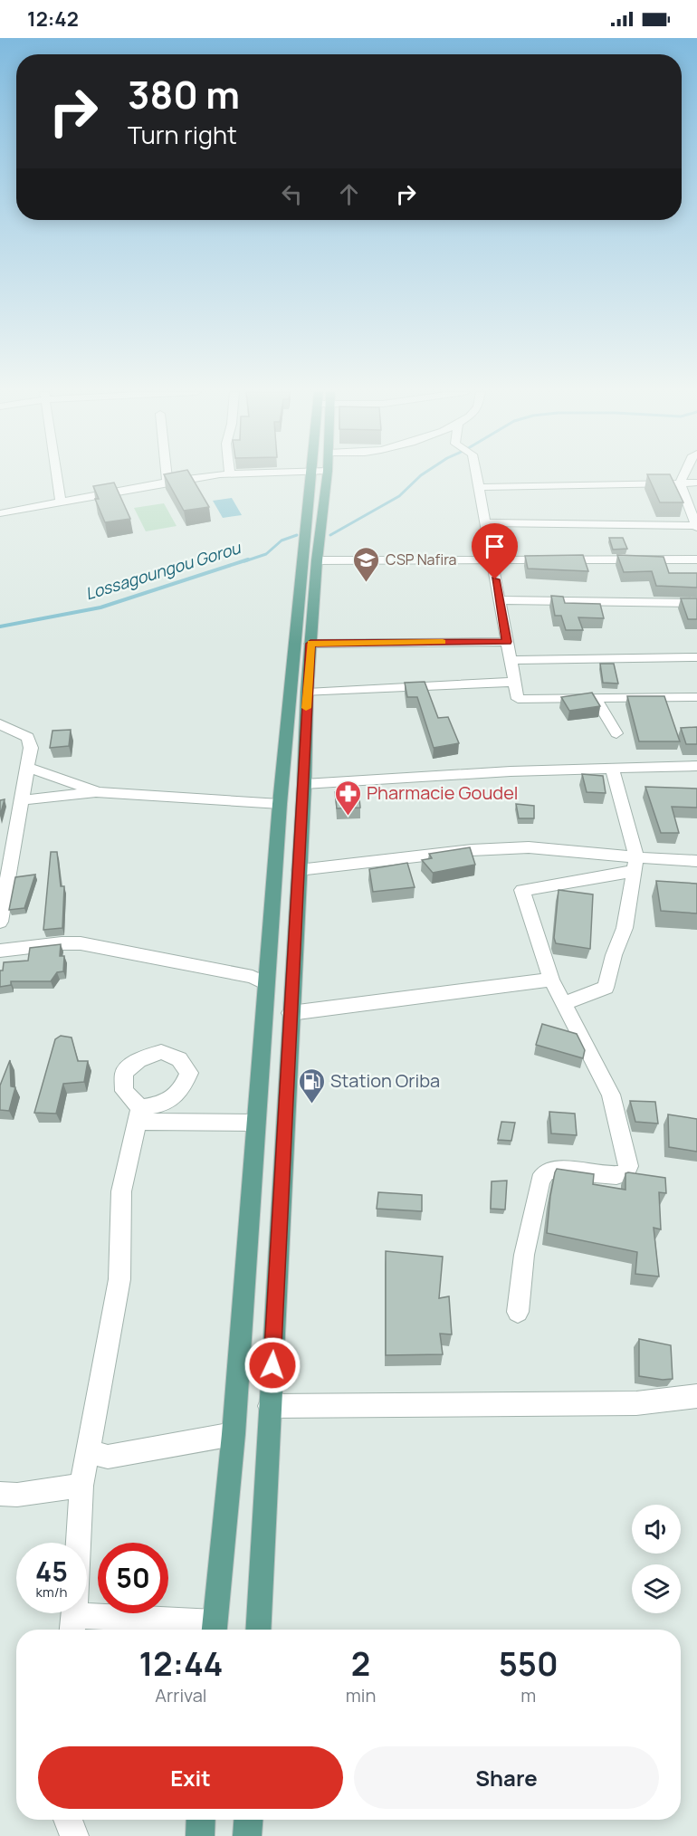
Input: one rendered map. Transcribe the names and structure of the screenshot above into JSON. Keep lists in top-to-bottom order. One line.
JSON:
{"water":["Lossagoungou Gorou"],"places":{"school or university":["CSP Nafira"],"pharmacy":["Pharmacie Goudel"],"fuel station":["Station Oriba"]},"page":{"status":"12:42","turn":["380 m","Turn right"],"speed":"45 km/h","limit":"50","eta":["12:44","Arrival","2","min","550","m"],"buttons":["Exit","Share"]}}
